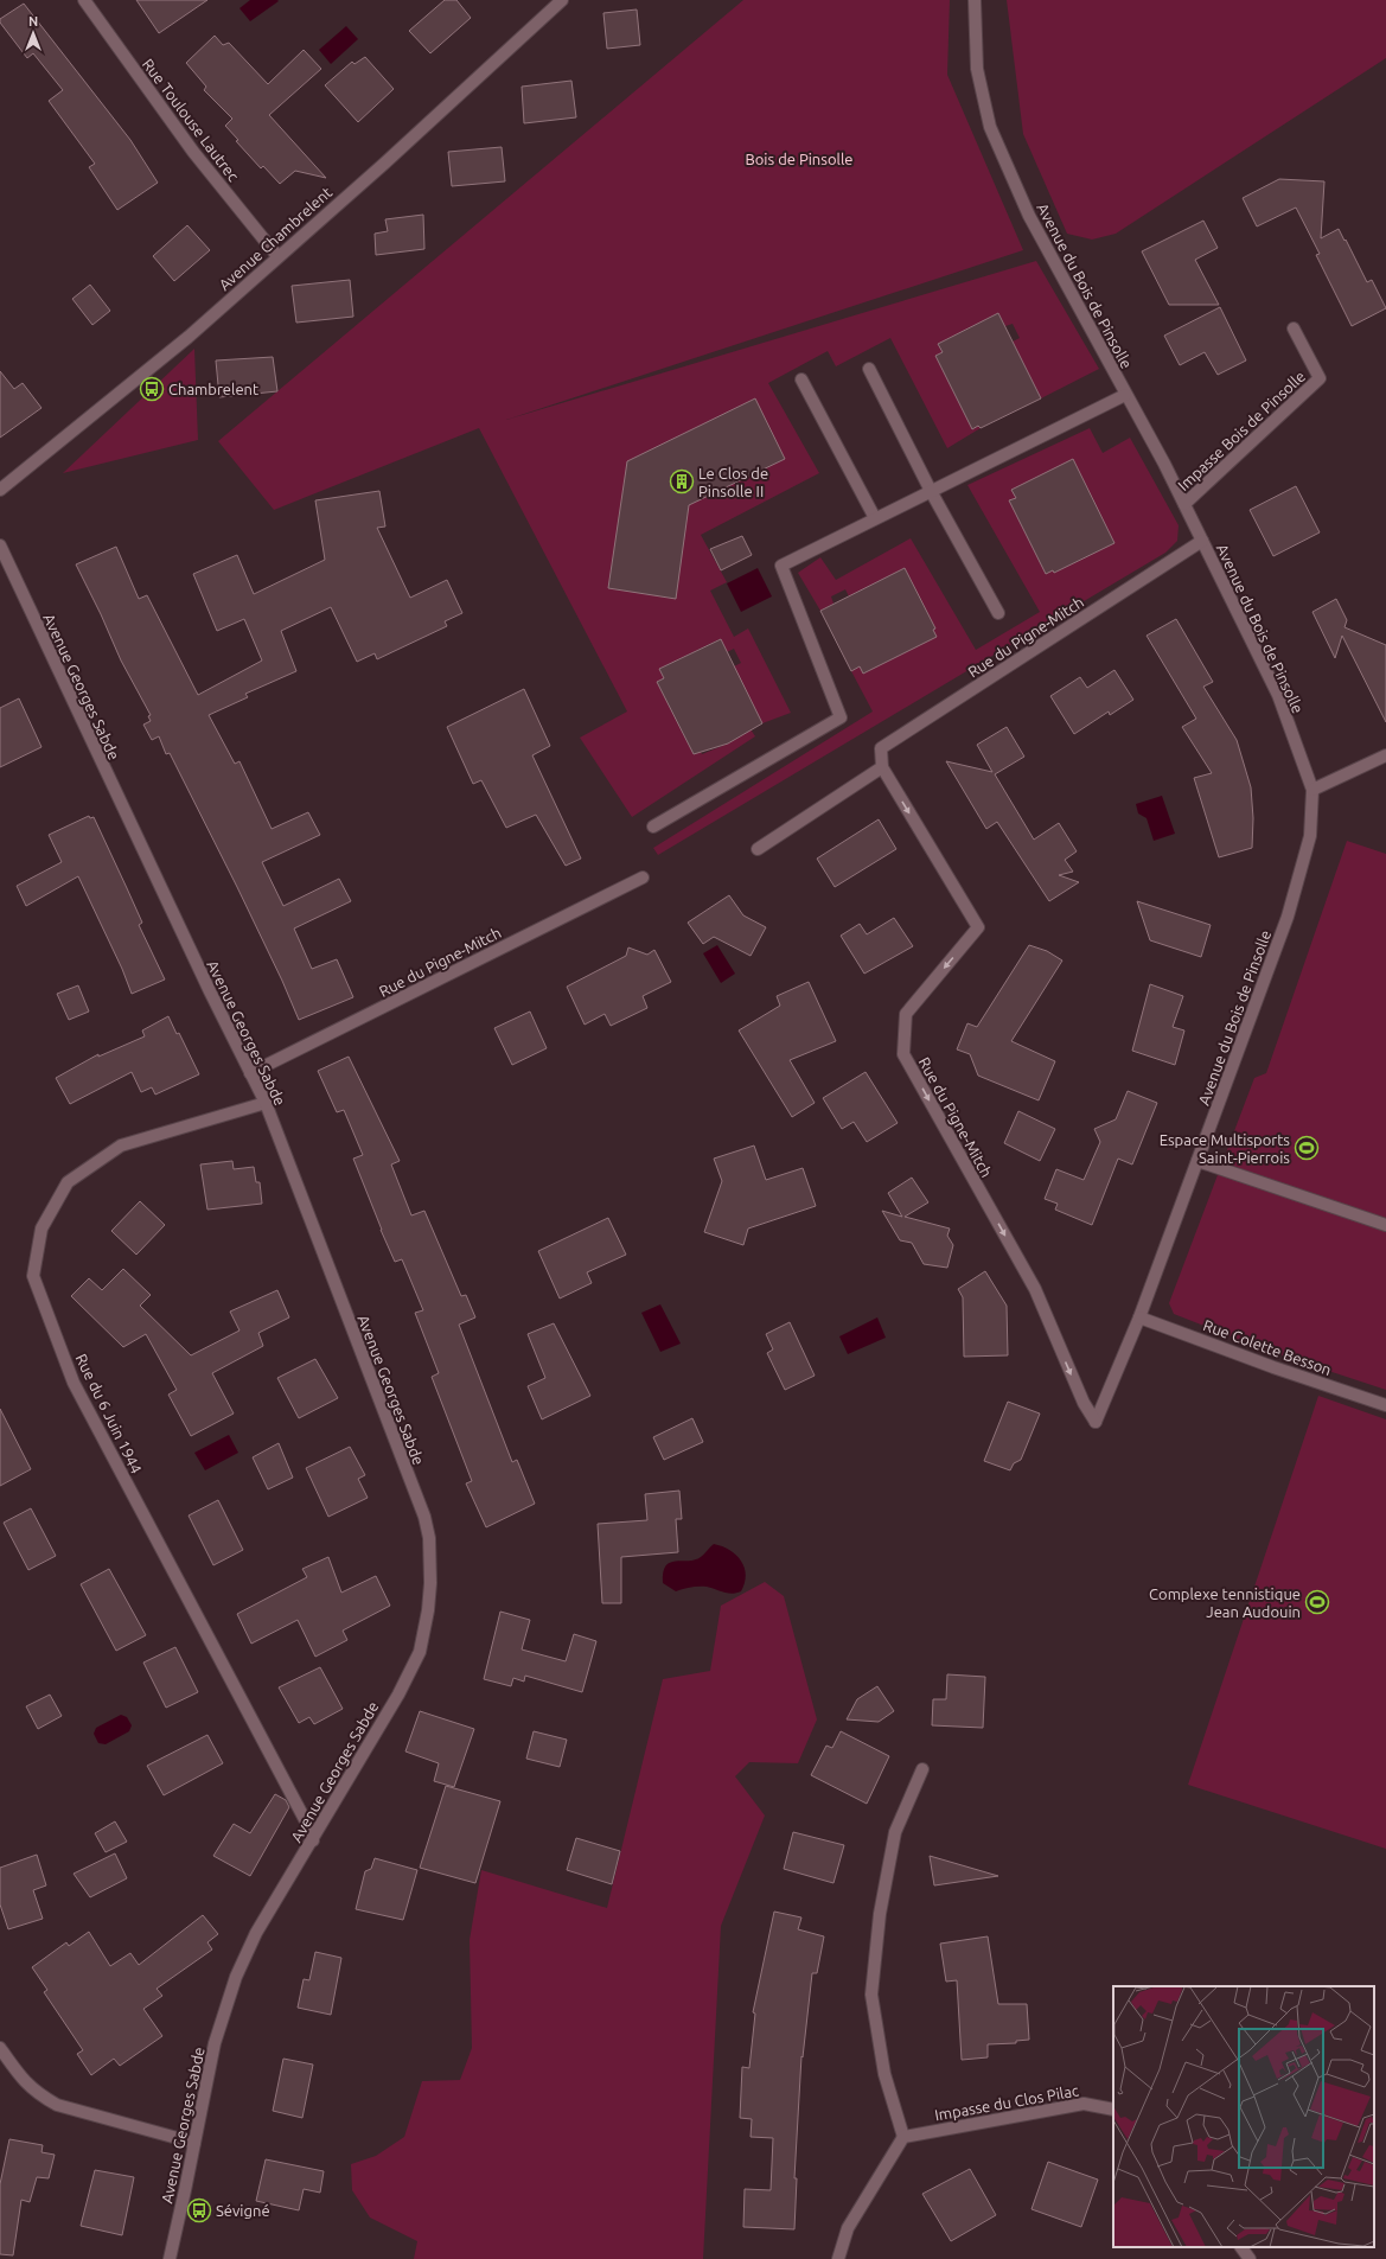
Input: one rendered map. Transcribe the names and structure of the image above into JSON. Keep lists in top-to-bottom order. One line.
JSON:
{"streets":{"street":["Rue Toulouse Lautrec","Avenue Chambrelent","Avenue du Bois de Pinsolle","Impasse Bois de Pinsolle","Rue du Pigne-Mitch","Avenue Georges Sabde","Rue Colette Besson","Rue du 6 Juin 1944","Impasse du Clos Pilac"]},"crossings":[["Rue Toulouse Lautrec","Avenue Chambrelent"],["Avenue du Bois de Pinsolle","Impasse Bois de Pinsolle"],["Avenue du Bois de Pinsolle","Rue du Pigne-Mitch"],["Avenue du Bois de Pinsolle","Rue Colette Besson"],["Rue du Pigne-Mitch","Avenue Georges Sabde"],["Avenue Georges Sabde","Rue du 6 Juin 1944"]],"one_way":["Rue du Pigne-Mitch"],"parks":["Bois de Pinsolle"],"places":{"bus stop":["Chambrelent","Sévigné"],"building":["Le Clos de Pinsolle II"],"sports":["Espace Multisports Saint-Pierrois","Complexe tennistique Jean Audouin"]},"north":"top"}
